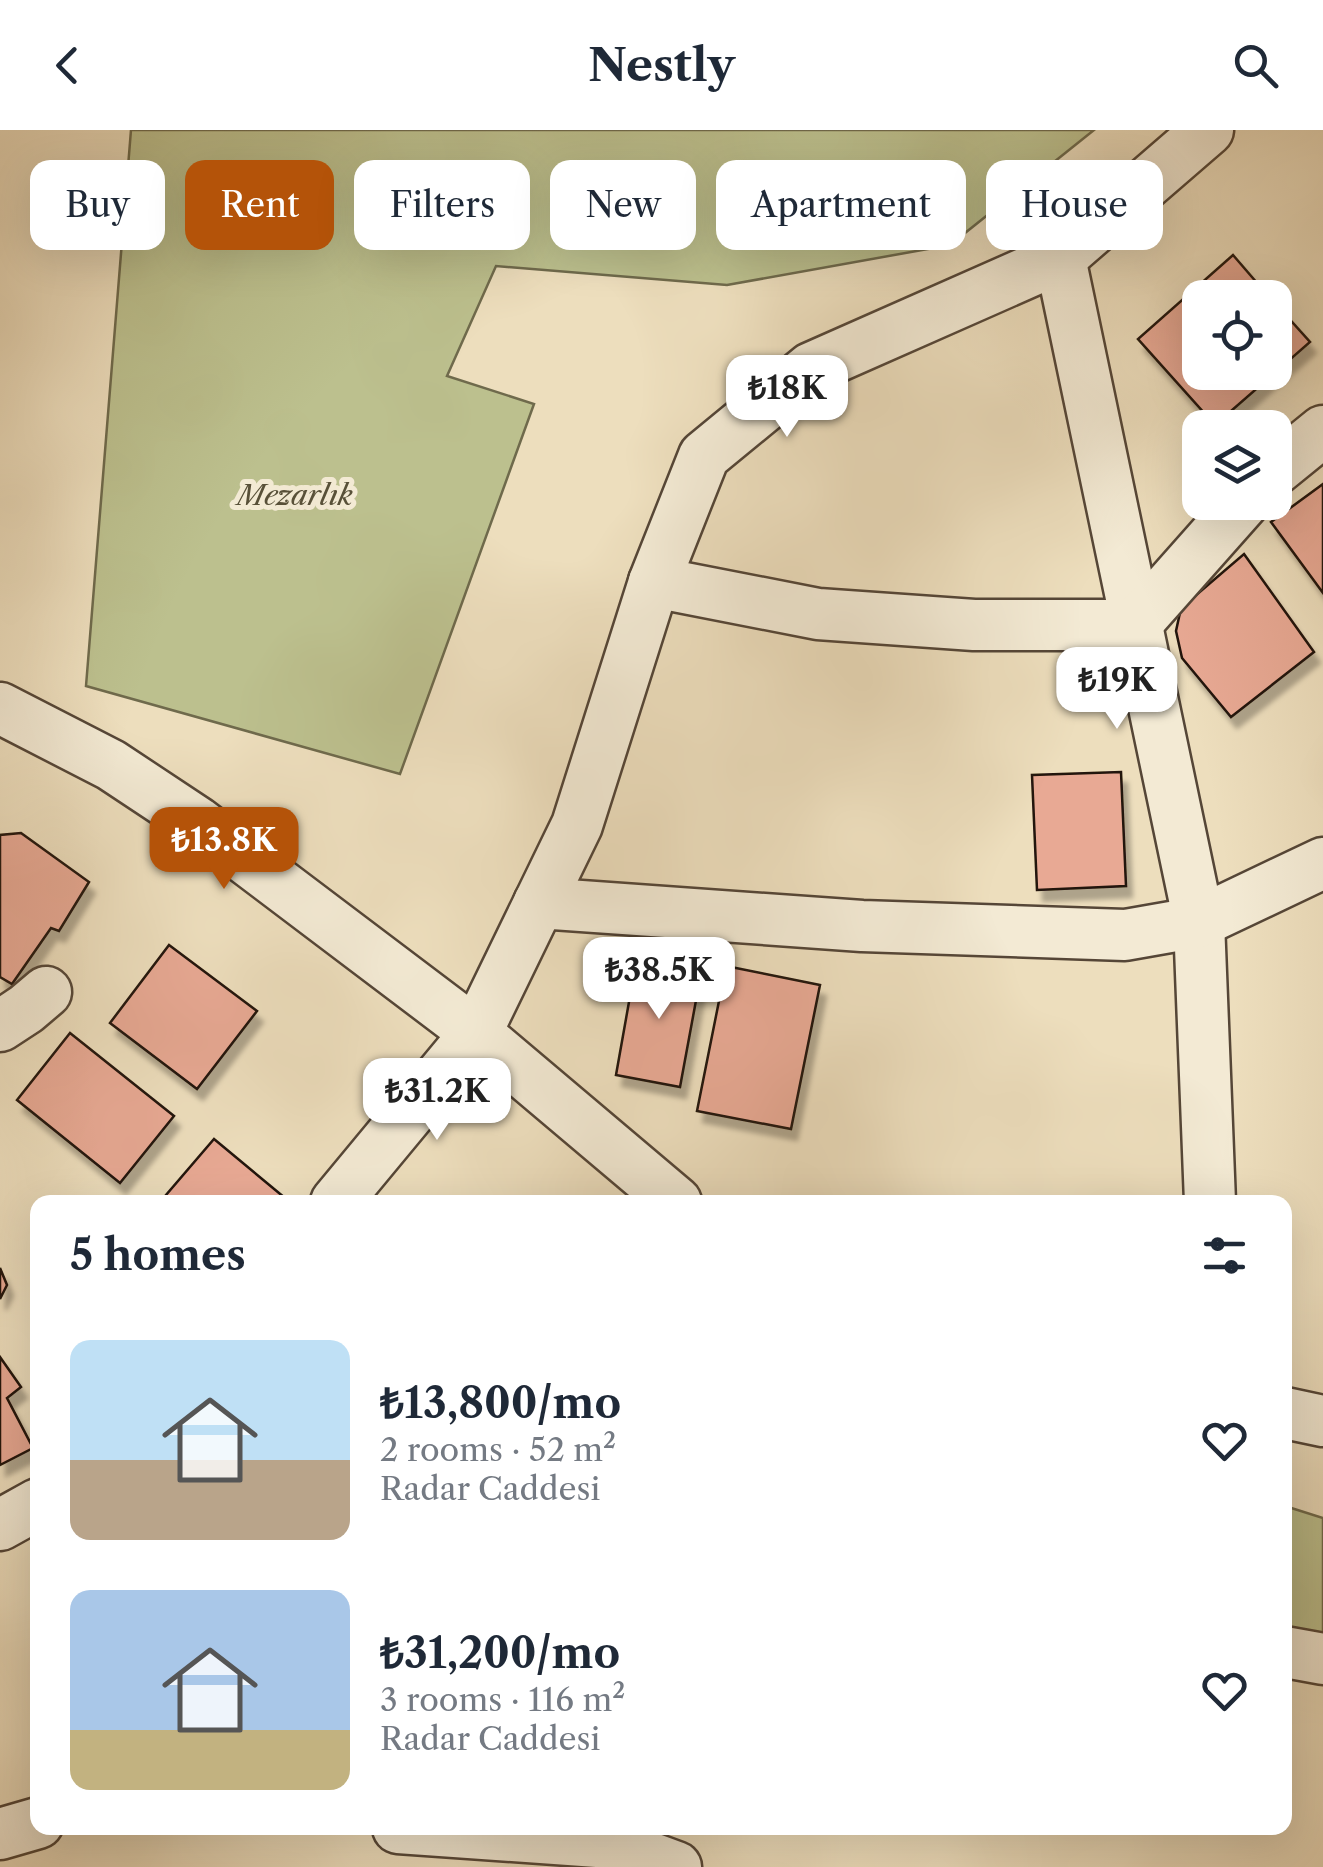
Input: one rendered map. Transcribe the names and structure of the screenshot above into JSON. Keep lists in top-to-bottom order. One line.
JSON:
{"parks":["Mezarlık"],"page":{"header":"Nestly","chip":["Buy","Rent","Filters","New","Apartment","House"],"price":["₺18K","₺19K","₺13.8K","₺38.5K","₺31.2K"],"heading":"5 homes","list":[{"name":"₺13,800/mo","note":"2 rooms · 52 m² · Radar Caddesi"},{"name":"₺31,200/mo","note":"3 rooms · 116 m² · Radar Caddesi"}]}}
